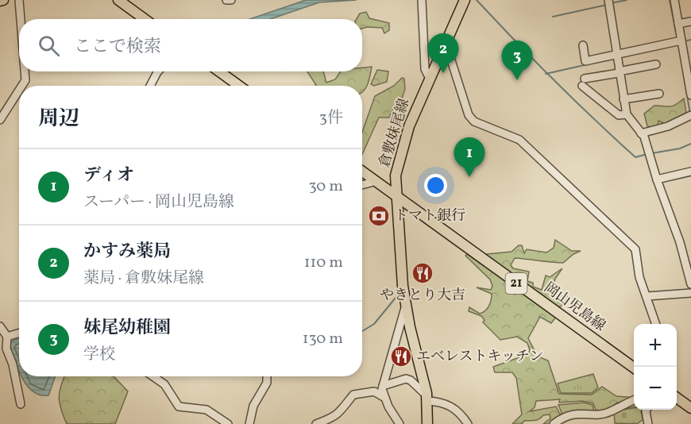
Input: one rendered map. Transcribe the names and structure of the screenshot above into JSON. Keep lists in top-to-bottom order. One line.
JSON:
{"streets":{"main road":["倉敷妹尾線","21","岡山児島線"]},"crossings":[["倉敷妹尾線","岡山児島線"]],"places":{"bank":["トマト銀行"],"restaurant":["やきとり大吉","エベレストキッチン"]},"page":{"search":"ここで検索","pins":["2","3","1"],"heading":["周辺","3件"],"list":[{"mark":"1","name":"ディオ","note":"スーパー · 岡山児島線","value":"30 m"},{"mark":"2","name":"かすみ薬局","note":"薬局 · 倉敷妹尾線","value":"110 m"},{"mark":"3","name":"妹尾幼稚園","note":"学校","value":"130 m"}],"map_buttons":["+","−"]}}
